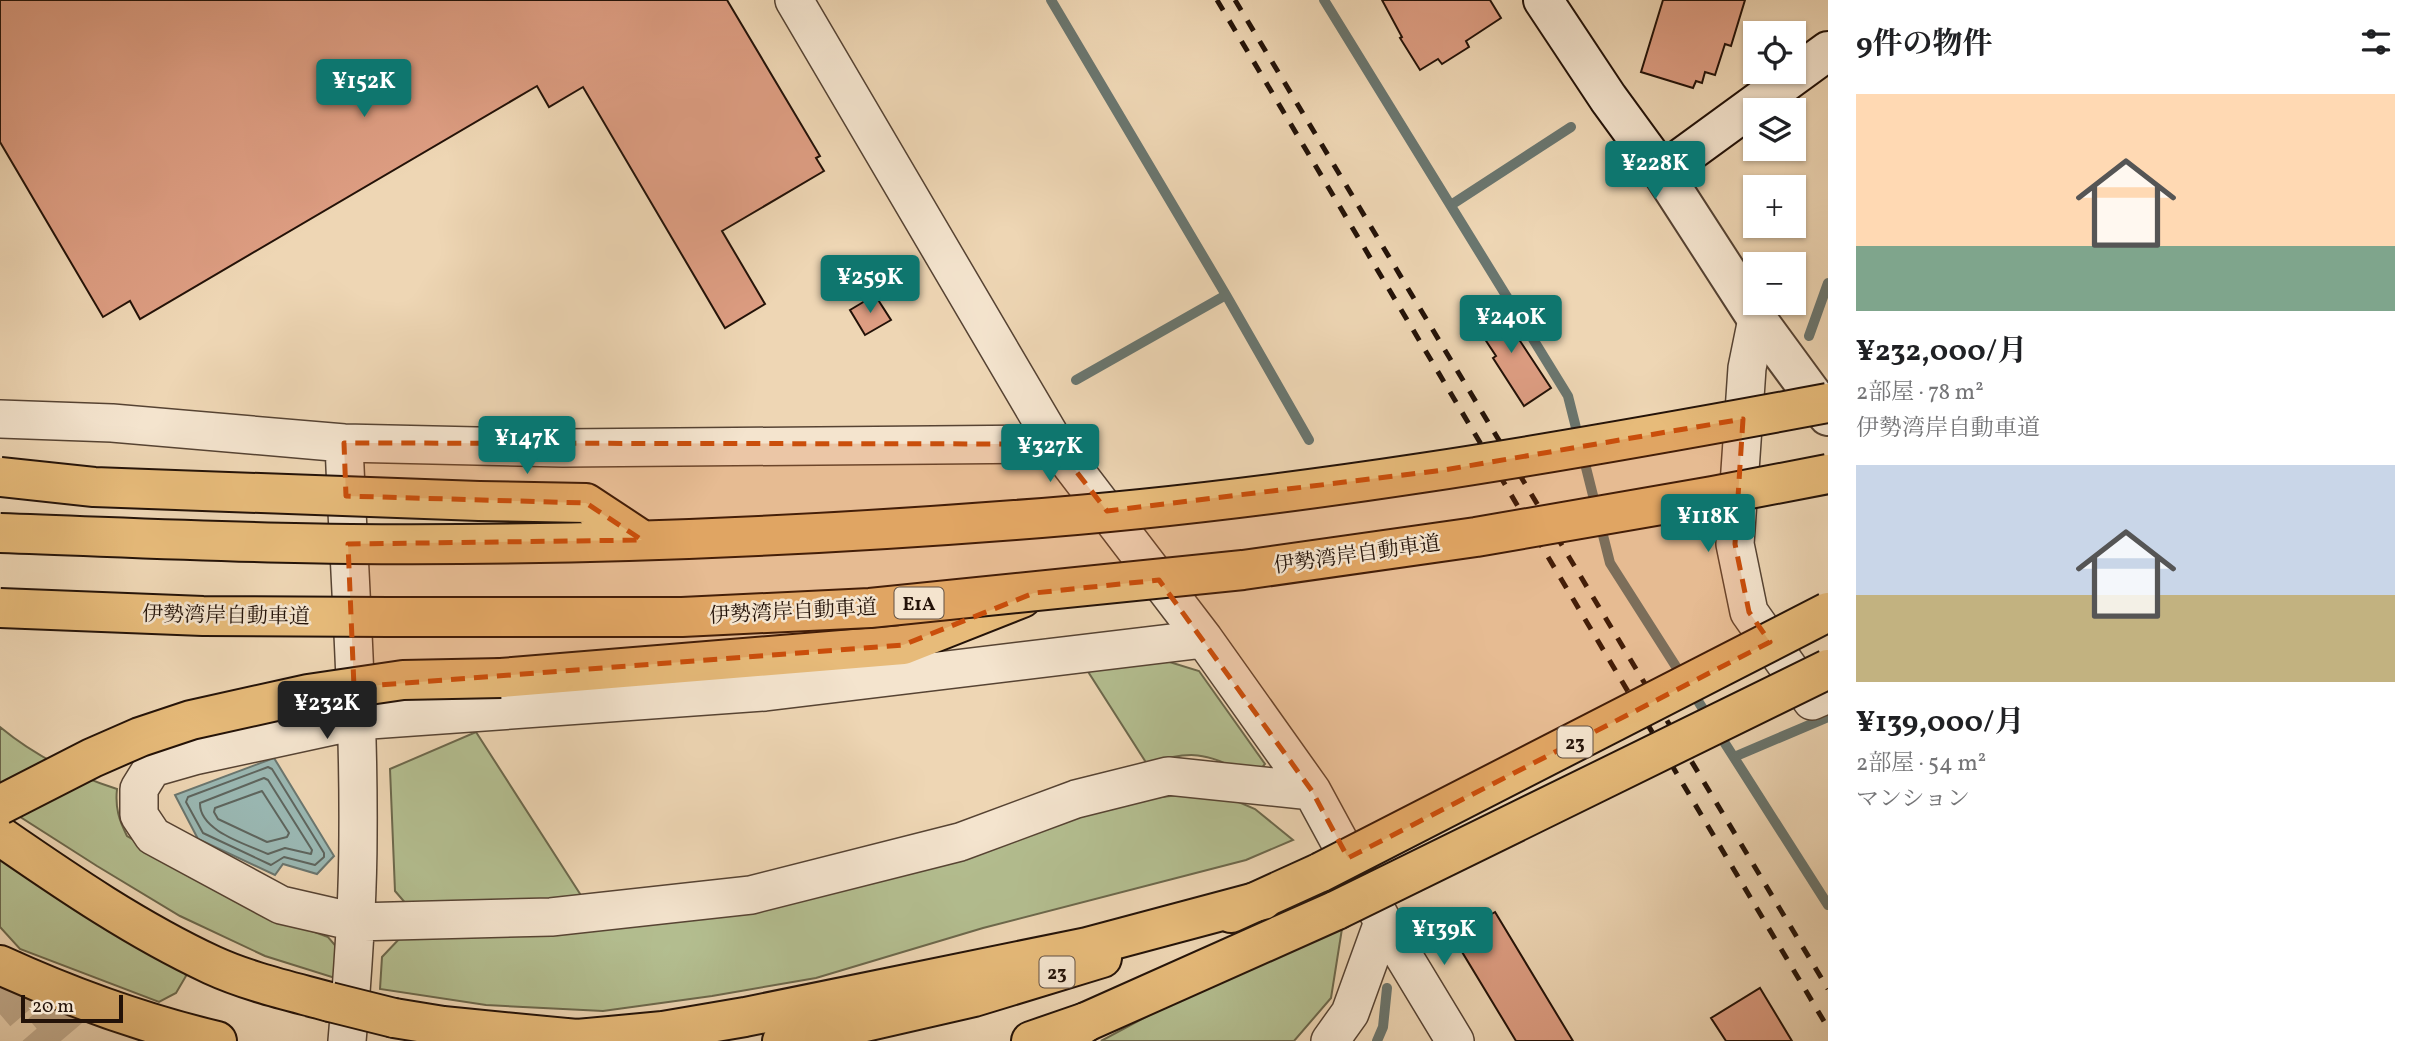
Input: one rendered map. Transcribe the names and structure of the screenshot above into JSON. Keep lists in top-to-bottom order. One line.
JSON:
{"streets":{"highway":["伊勢湾岸自動車道","E1A","23"]},"scale_bar":"20 m","page":{"heading":"9件の物件","map_buttons":["+","−"],"price":["¥152K","¥228K","¥259K","¥240K","¥147K","¥327K","¥118K","¥232K","¥139K"],"list":[{"name":"¥232,000/月","note":"2部屋 · 78 m² · 伊勢湾岸自動車道"},{"name":"¥139,000/月","note":"2部屋 · 54 m² · マンション"}],"scale":"20 m"}}
